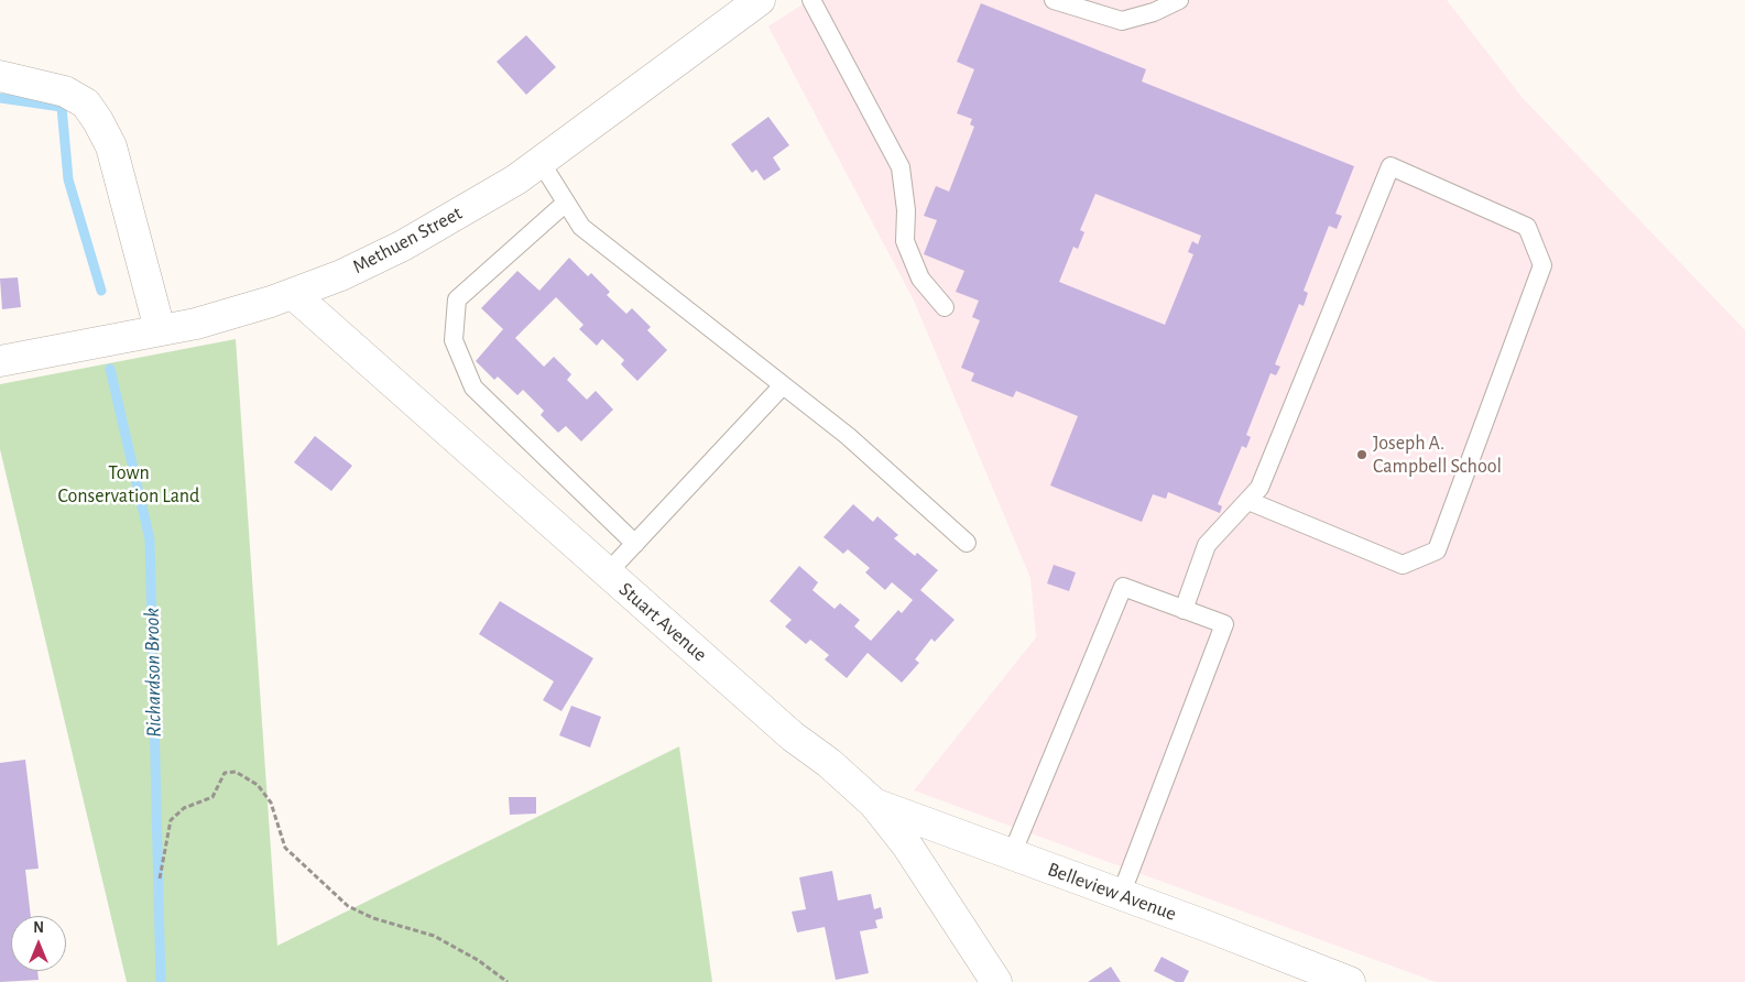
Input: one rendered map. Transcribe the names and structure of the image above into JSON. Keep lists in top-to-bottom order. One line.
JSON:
{"streets":{"street":["Methuen Street","Stuart Avenue","Belleview Avenue"]},"crossings":[["Methuen Street","Stuart Avenue"],["Stuart Avenue","Belleview Avenue"]],"water":["Richardson Brook"],"parks":["Town Conservation Land"],"places":["Joseph A. Campbell School"],"north":"top"}
